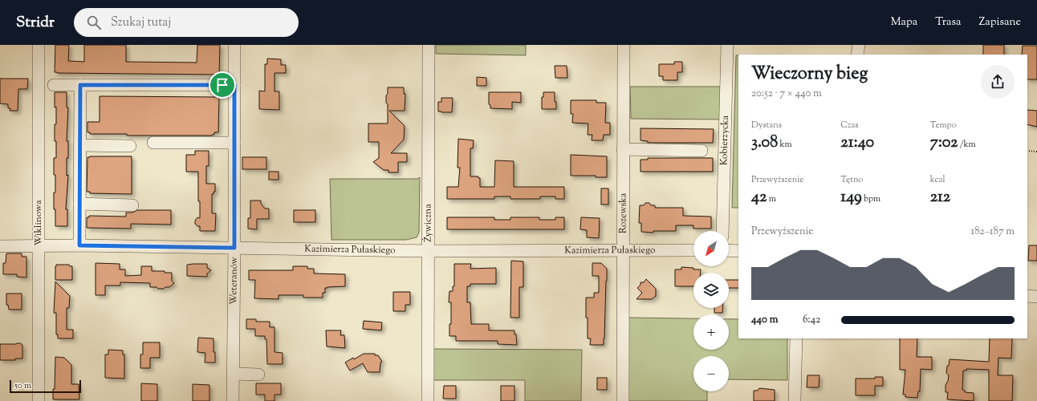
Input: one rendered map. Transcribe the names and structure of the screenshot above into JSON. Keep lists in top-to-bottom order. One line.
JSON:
{"streets":{"street":["Kobierzycka","Rozewska","Wiklinowa","Żywiczna","Kazimierza Pułaskiego","Weteranów"]},"crossings":[["Rozewska","Kazimierza Pułaskiego"],["Wiklinowa","Kazimierza Pułaskiego"],["Żywiczna","Kazimierza Pułaskiego"],["Kazimierza Pułaskiego","Weteranów"]],"scale_bar":"50 m","north":"bottom left","page":{"header":"Stridr","search":"Szukaj tutaj","nav":["Mapa","Trasa","Zapisane"],"heading":["Wieczorny bieg","20:52 · 7 × 440 m"],"stats":[["Dystans","3.08 km"],["Czas","21:40"],["Tempo","7:02 /km"],["Przewyższenie","42 m"],["Tętno","149 bpm"],["kcal","212"]],"chart":["Przewyższenie","182–187 m"],"map_buttons":["+","−"],"list":[{"name":"440 m","note":"6:42"}],"scale":"50 m"}}
